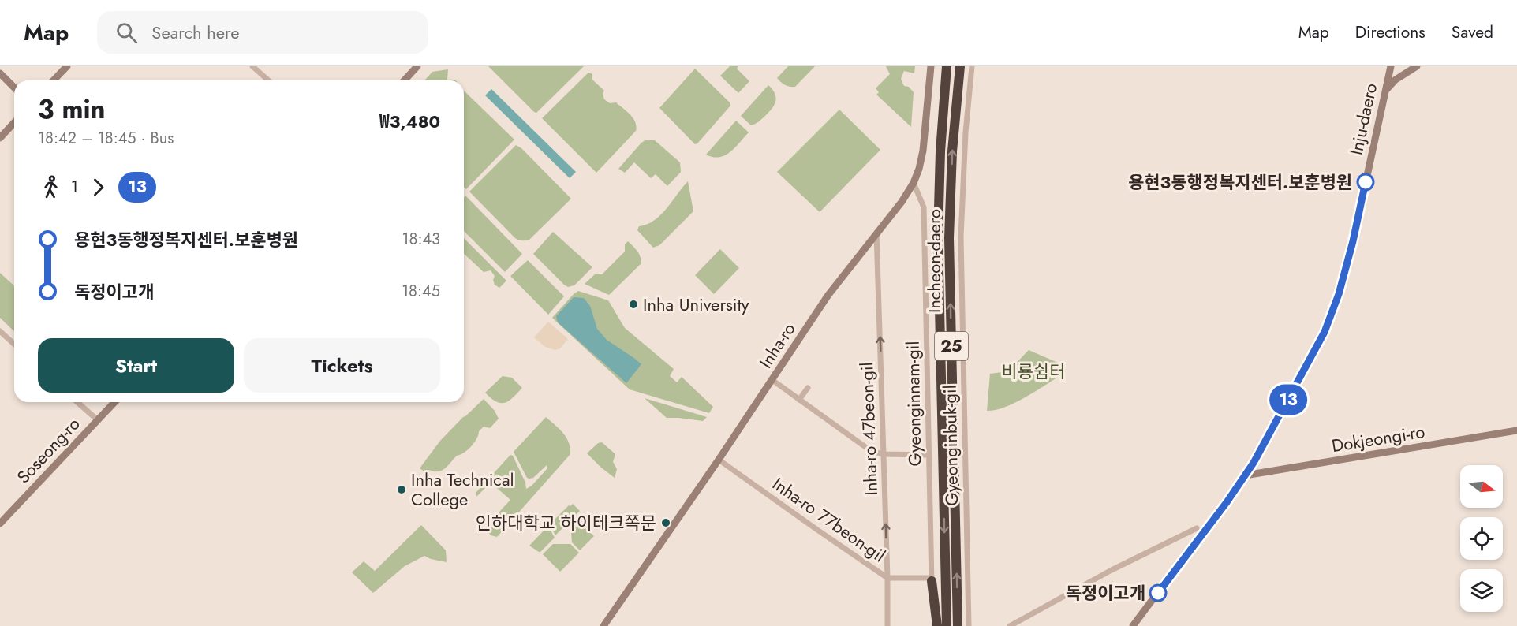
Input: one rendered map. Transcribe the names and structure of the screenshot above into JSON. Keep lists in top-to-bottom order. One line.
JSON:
{"streets":{"highway":["Incheon-daero","25"],"main road":["Inju-daero","Inha-ro","Dokjeongi-ro","Soseong-ro"],"street":["Gyeonginnam-gil","Inha-ro 47beon-gil","Gyeonginbuk-gil","Inha-ro 77beon-gil"]},"crossings":[["Inju-daero","Dokjeongi-ro"],["Inha-ro","Gyeonginnam-gil"],["Inha-ro","Inha-ro 47beon-gil"],["Inha-ro","Inha-ro 77beon-gil"],["Gyeonginnam-gil","Inha-ro 77beon-gil"],["Inha-ro 47beon-gil","Inha-ro 77beon-gil"]],"one_way":["Inha-ro 47beon-gil"],"parks":["비룡쉼터"],"places":["용현3동행정복지센터.보훈병원","Inha University","Inha Technical College","인하대학교 하이테크쪽문","독정이고개"],"lines":["bus line 13"],"north":"right","page":{"header":"Map","search":"Search here","nav":["Map","Directions","Saved"],"on_map":"13","heading":["3 min","18:42 – 18:45 · Bus","₩3,480"],"legs":["1","13"],"list":[{"name":"용현3동행정복지센터.보훈병원","value":"18:43"},{"name":"독정이고개","value":"18:45"}],"buttons":["Start","Tickets"]}}
